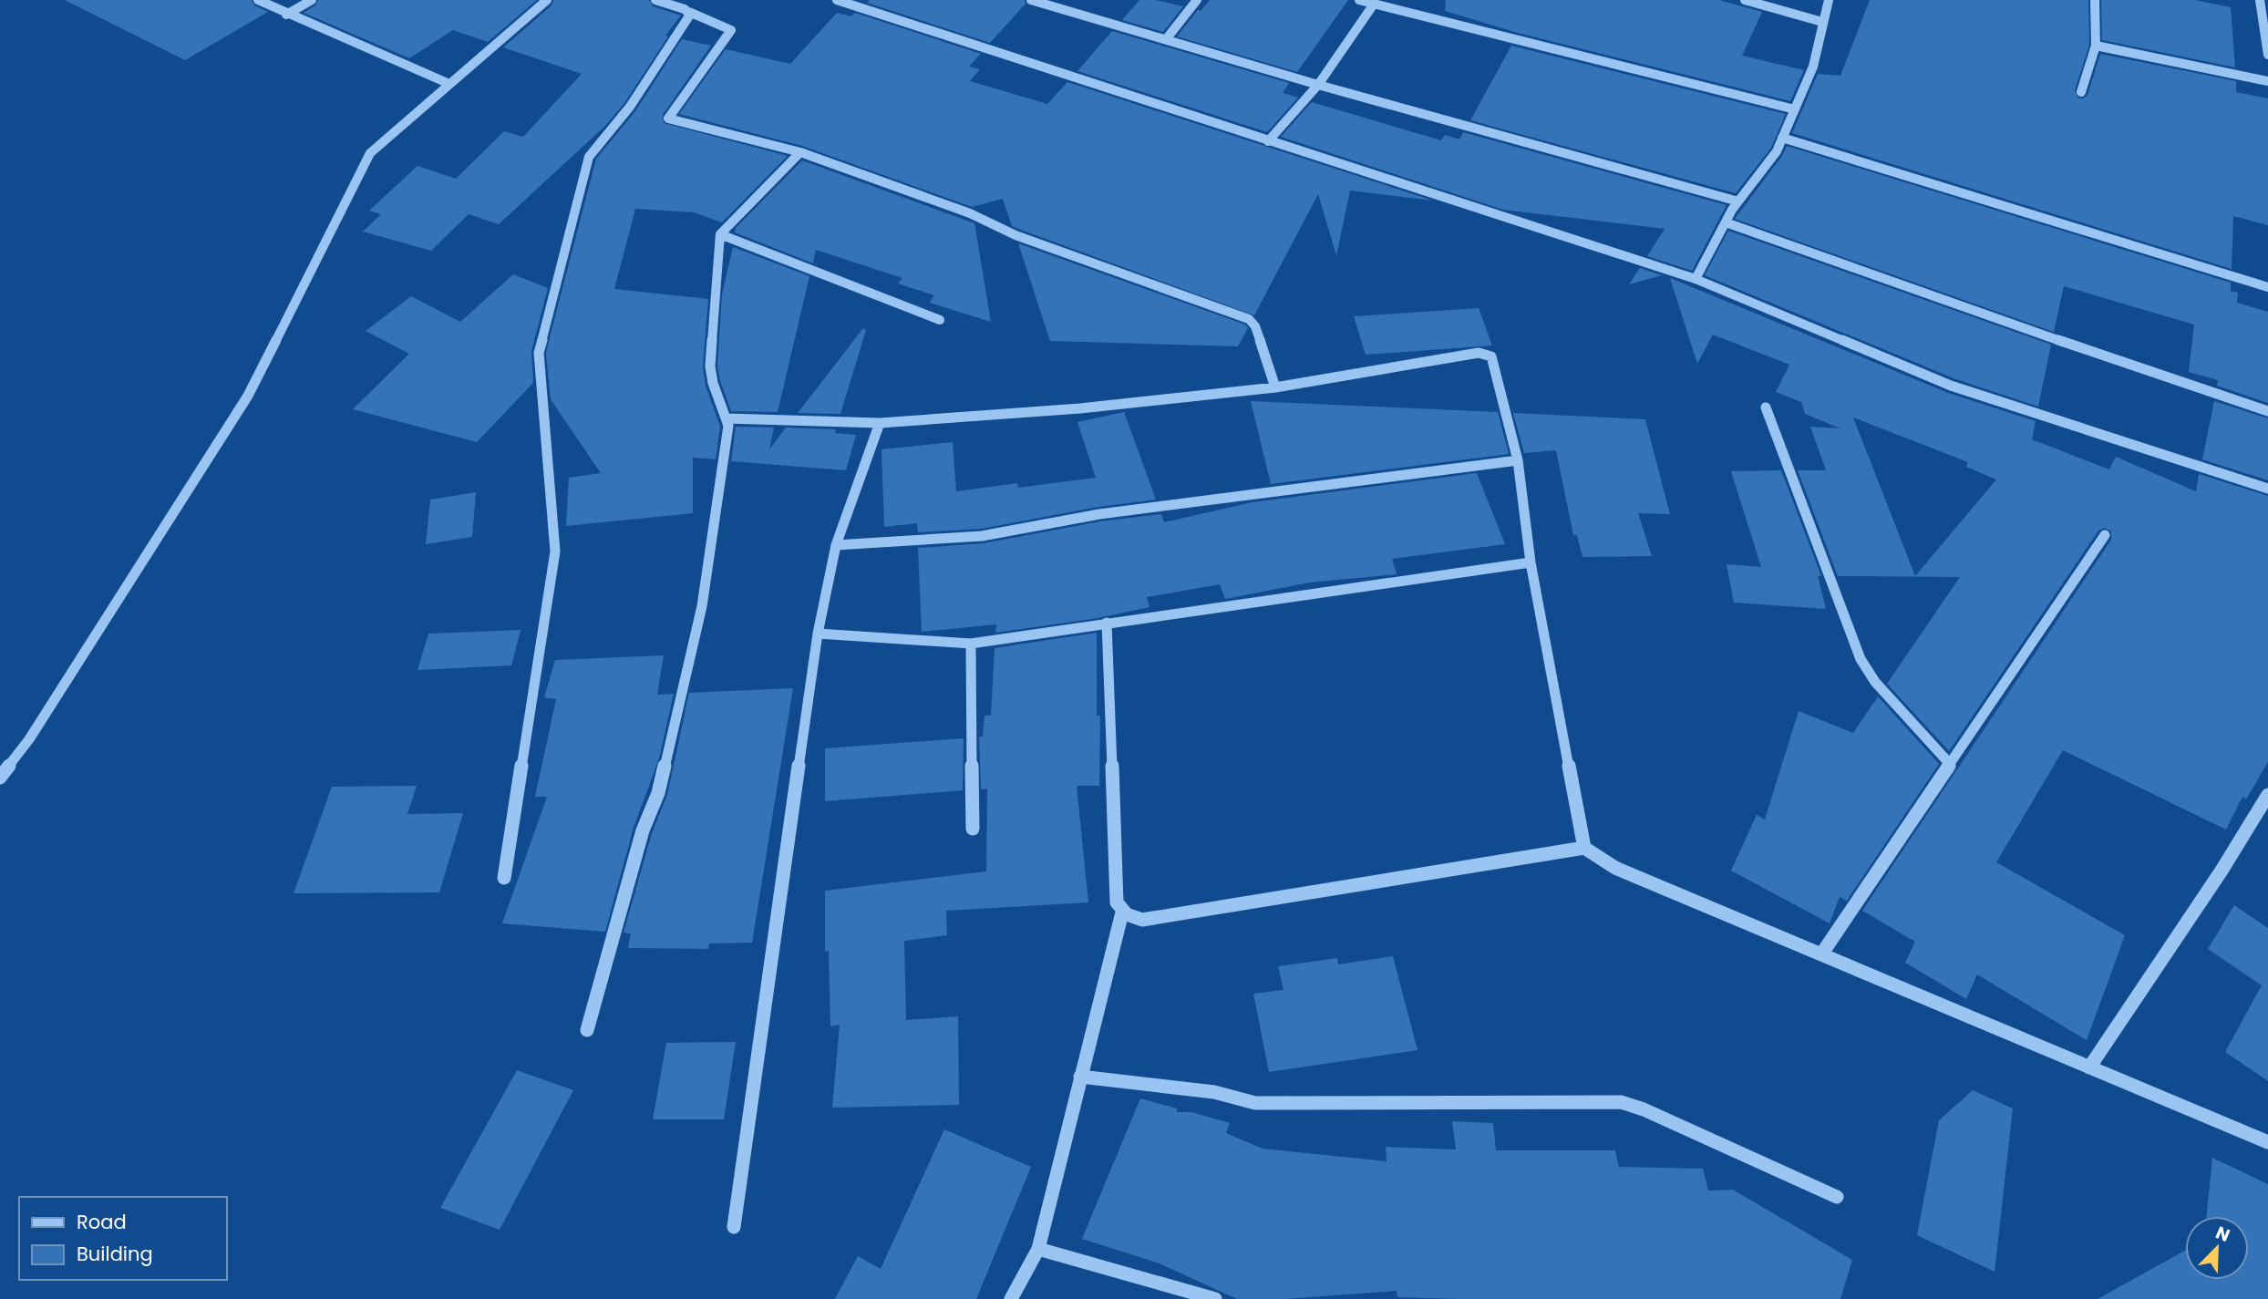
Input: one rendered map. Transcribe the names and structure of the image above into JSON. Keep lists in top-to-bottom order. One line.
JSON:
{"legend":["Road","Building"],"north":"top right"}
